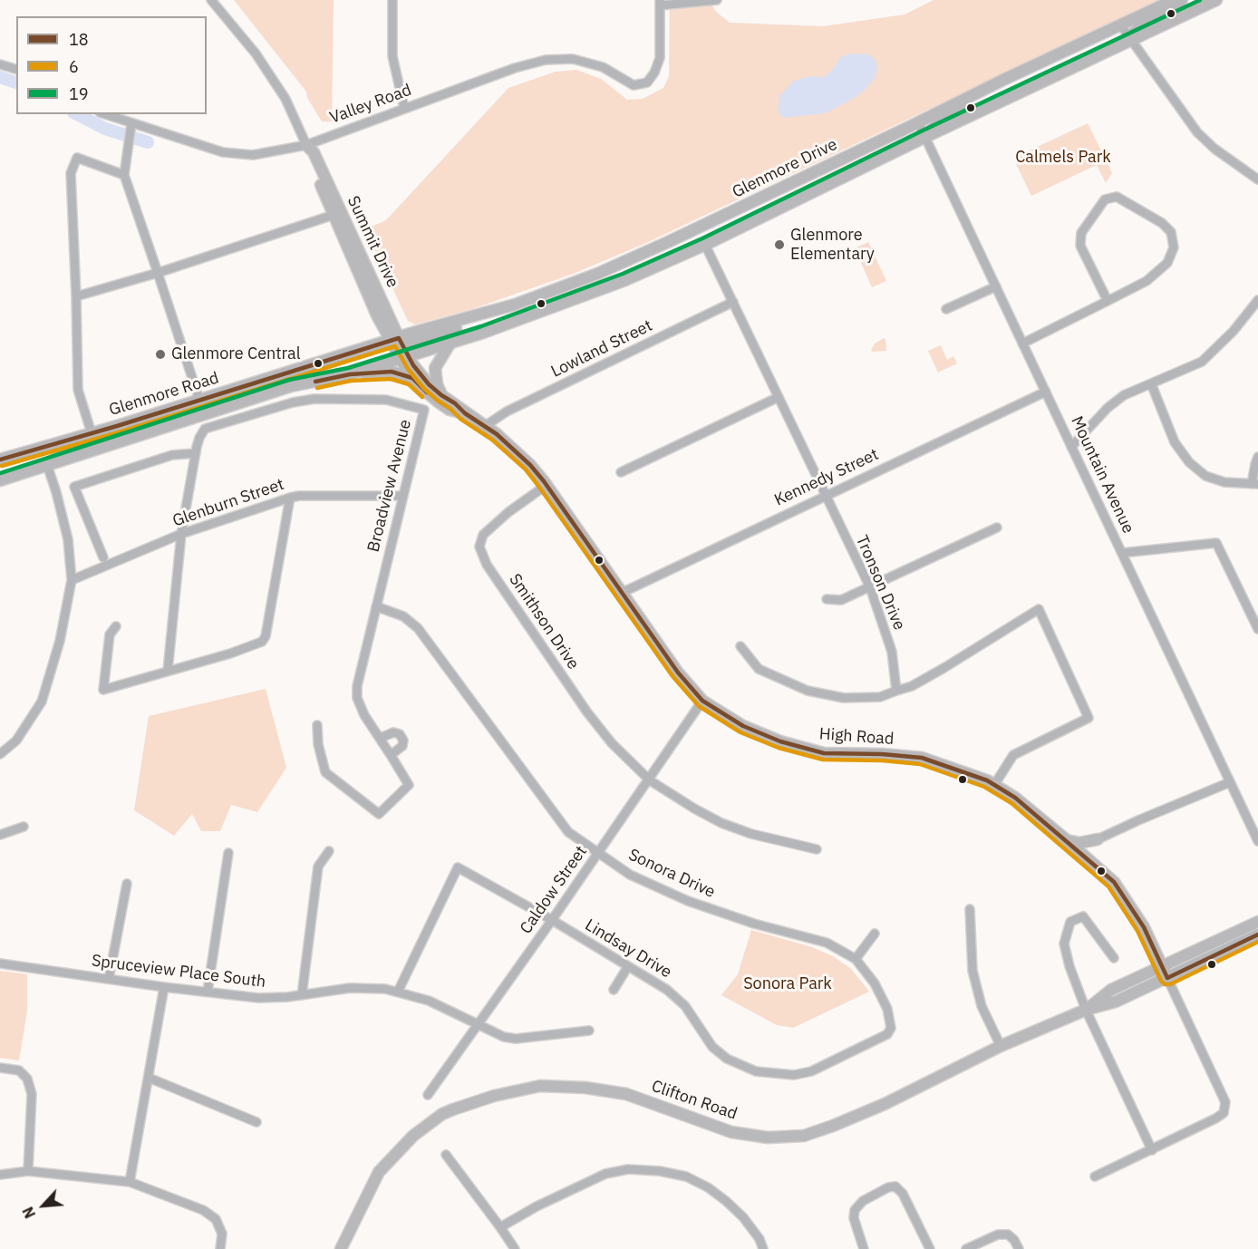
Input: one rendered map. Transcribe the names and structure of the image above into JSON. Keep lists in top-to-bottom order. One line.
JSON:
{"streets":{"main road":["Glenmore Drive","Summit Drive","Glenmore Road","High Road","Clifton Road"],"street":["Valley Road","Lowland Street","Mountain Avenue","Kennedy Street","Broadview Avenue","Glenburn Street","Tronson Drive","Smithson Drive","Sonora Drive","Caldow Street","Lindsay Drive","Spruceview Place South"]},"crossings":[["Valley Road","Summit Drive"],["Glenmore Drive","Summit Drive"],["Glenmore Drive","Glenmore Road"],["Glenmore Drive","Mountain Avenue"],["Glenmore Drive","Tronson Drive"],["Glenmore Drive","High Road"],["Summit Drive","Glenmore Road"],["Summit Drive","High Road"],["Lowland Street","Tronson Drive"],["Lowland Street","High Road"],["Glenmore Road","High Road"],["Mountain Avenue","Kennedy Street"],["Kennedy Street","Tronson Drive"],["Kennedy Street","High Road"],["Broadview Avenue","Glenburn Street"],["Broadview Avenue","Sonora Drive"],["Smithson Drive","High Road"],["Smithson Drive","Caldow Street"],["High Road","Caldow Street"],["High Road","Clifton Road"],["Sonora Drive","Caldow Street"],["Sonora Drive","Lindsay Drive"],["Caldow Street","Lindsay Drive"],["Caldow Street","Spruceview Place South"],["Lindsay Drive","Spruceview Place South"]],"parks":["Calmels Park","Sonora Park"],"places":["Glenmore Elementary","Glenmore Central"],"lines":["transit line 19","transit line 18","transit line 6"],"legend":["18","6","19"],"north":"bottom left"}
